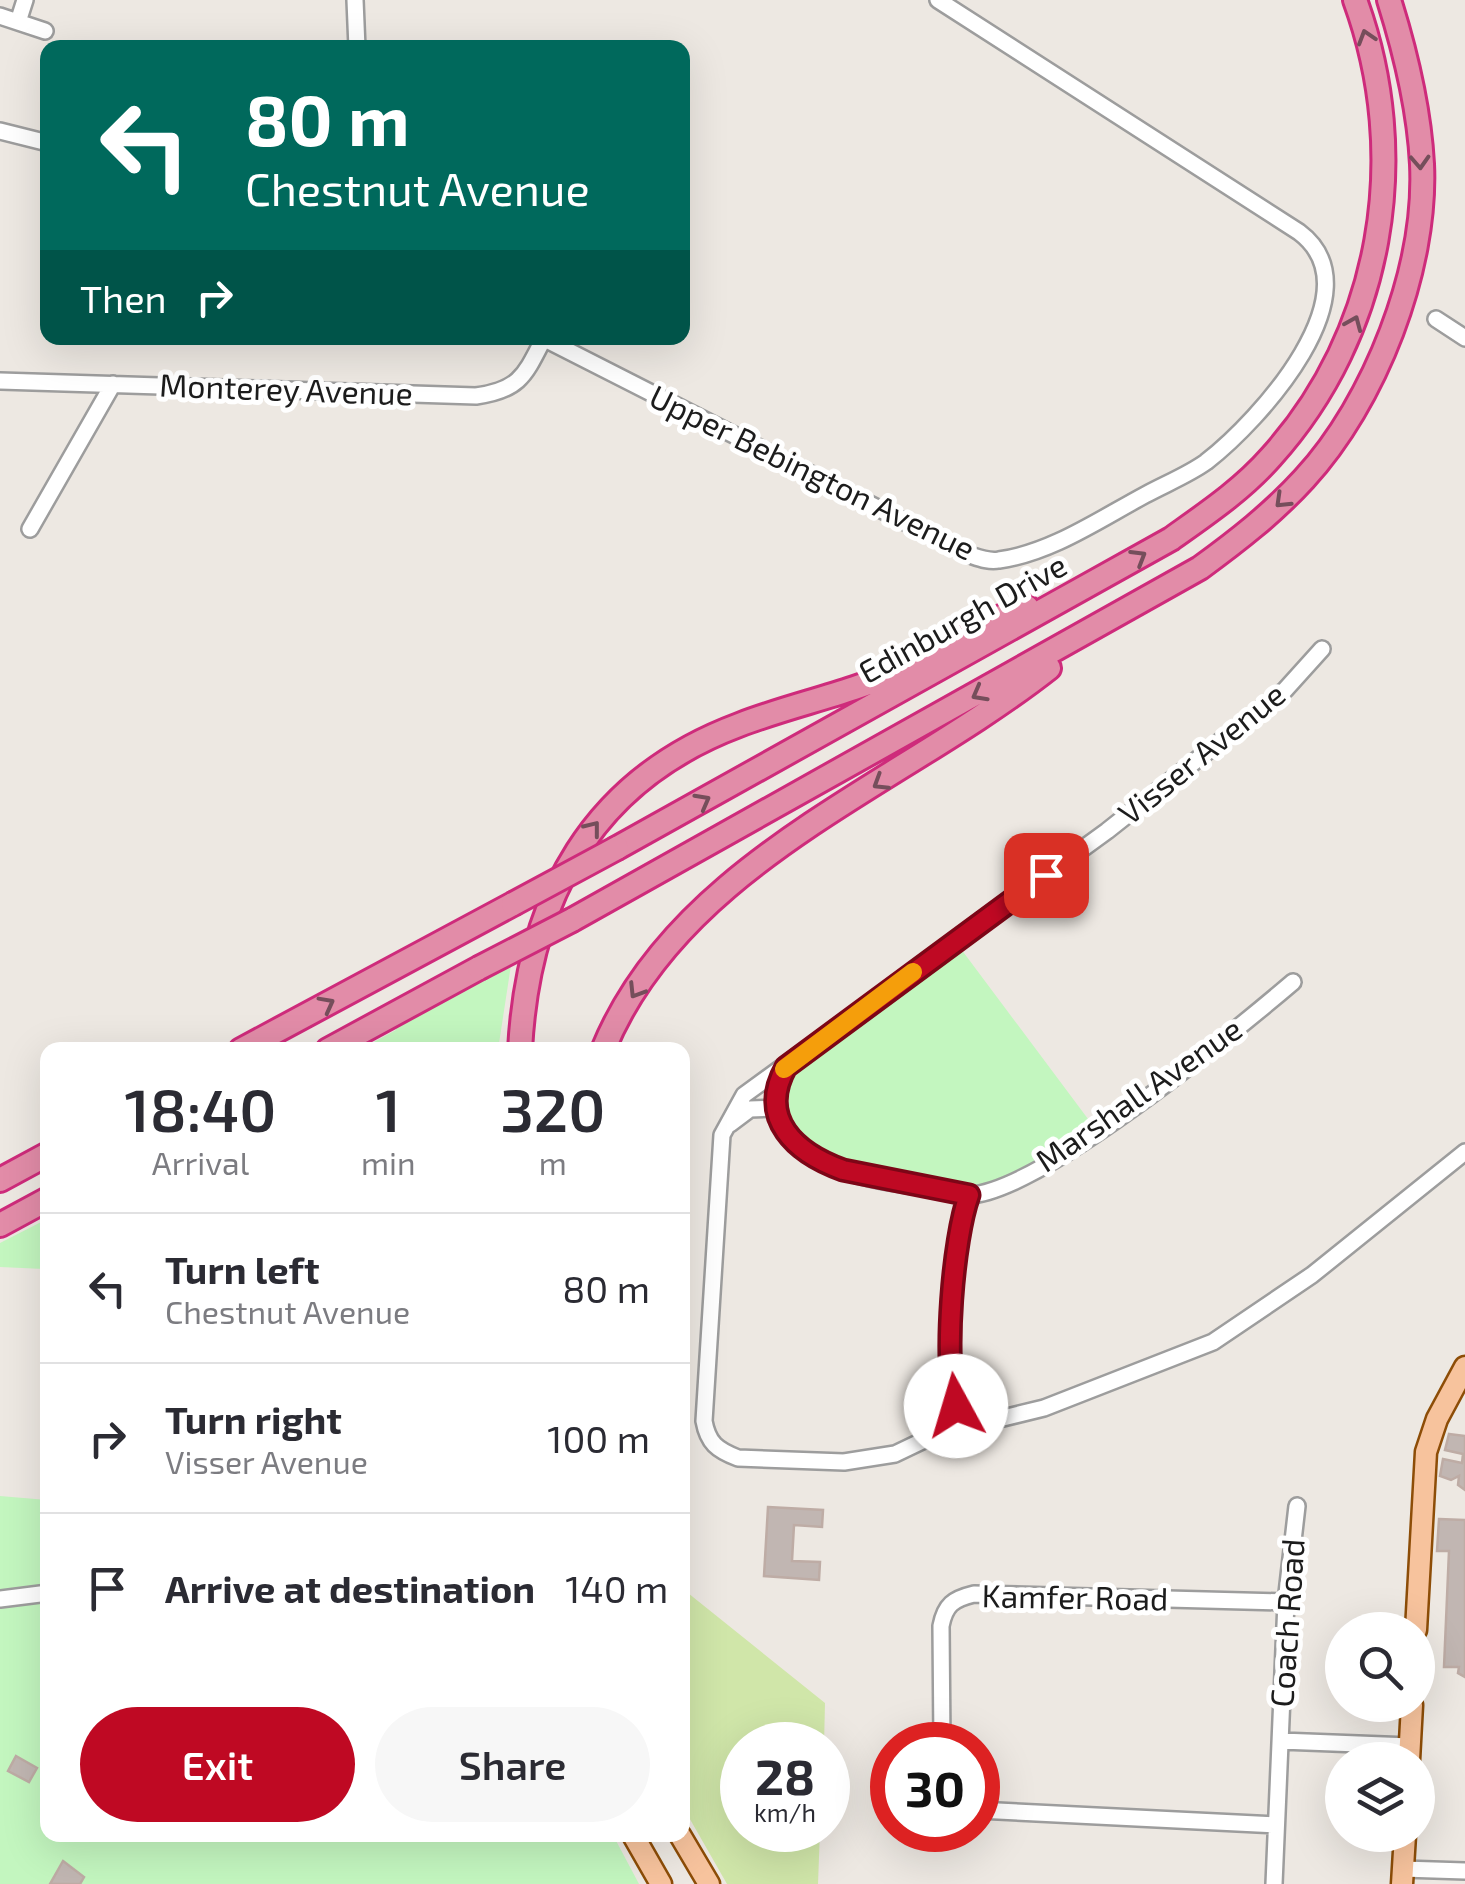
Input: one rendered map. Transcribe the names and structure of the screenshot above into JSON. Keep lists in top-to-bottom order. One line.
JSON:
{"streets":{"highway":["Edinburgh Drive"],"street":["Monterey Avenue","Upper Bebington Avenue","Visser Avenue","Marshall Avenue","Kamfer Road","Coach Road"]},"crossings":[["Kamfer Road","Coach Road"]],"page":{"turn":["80 m","Chestnut Avenue"],"then":"Then","eta":["18:40","Arrival","1","min","320","m"],"list":[{"name":"Turn left","note":"Chestnut Avenue","value":"80 m"},{"name":"Turn right","note":"Visser Avenue","value":"100 m"},{"name":"Arrive at destination","value":"140 m"}],"buttons":["Exit","Share"],"speed":"28 km/h","limit":"30"}}
